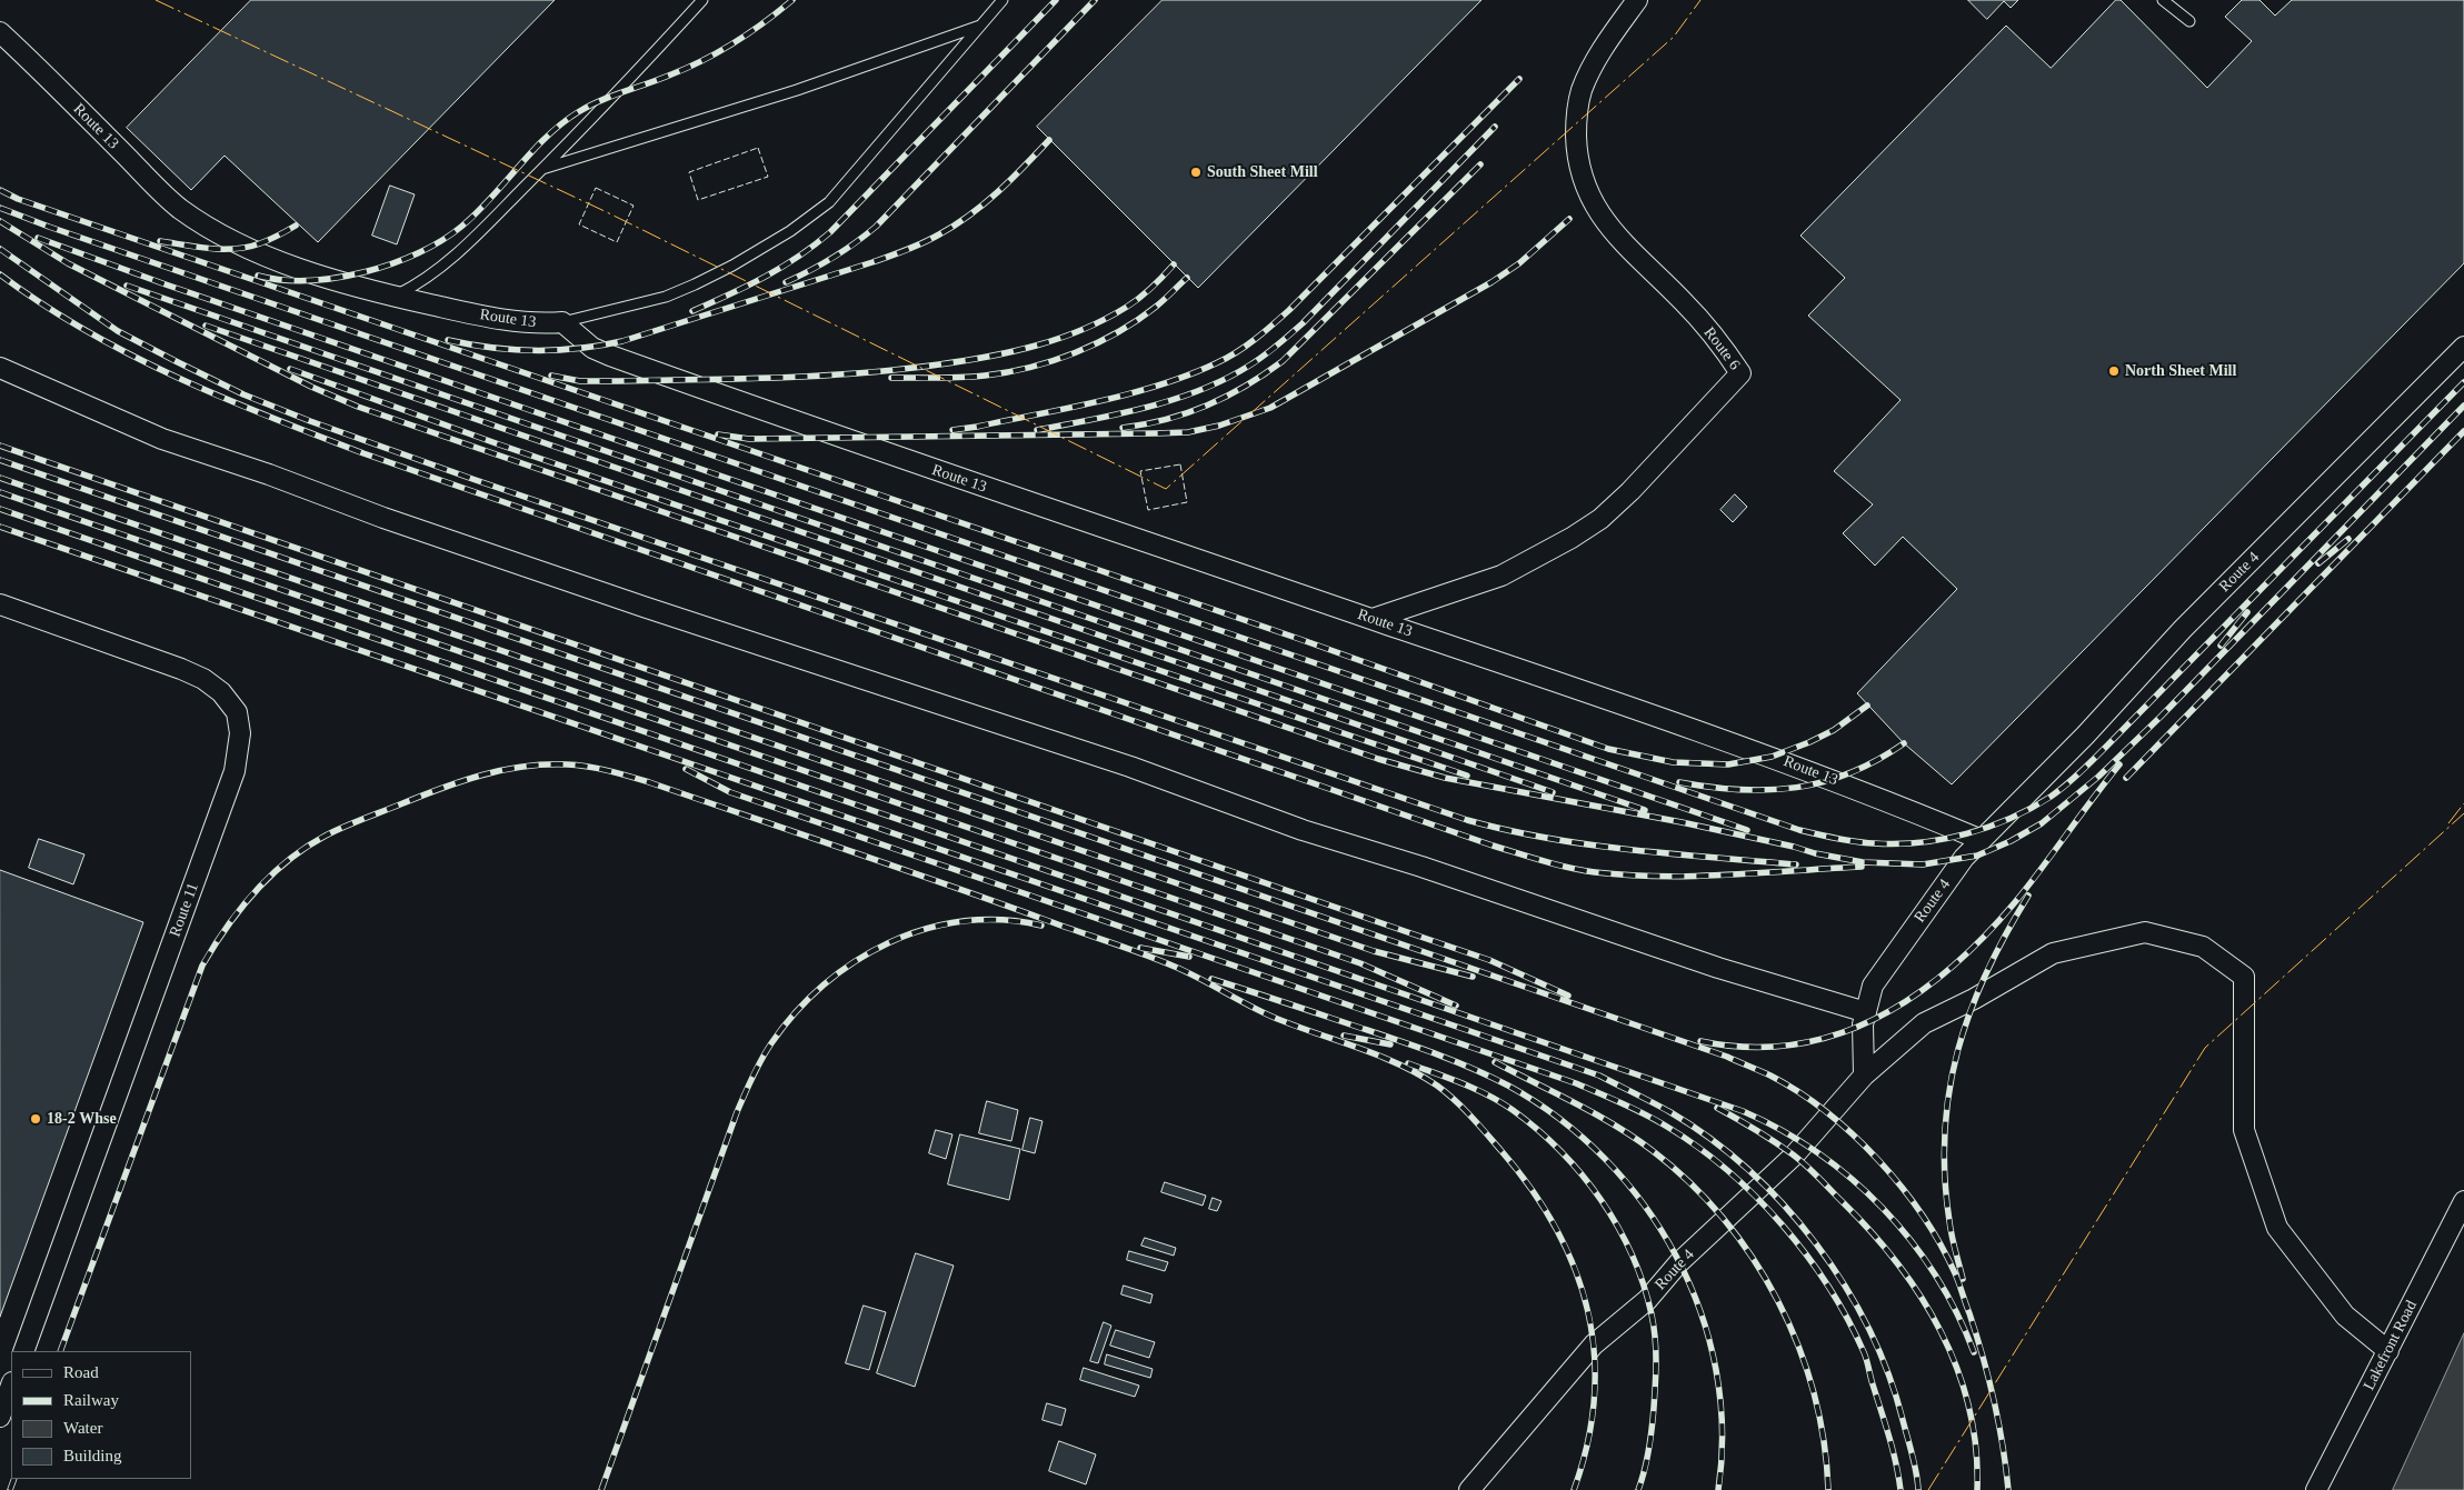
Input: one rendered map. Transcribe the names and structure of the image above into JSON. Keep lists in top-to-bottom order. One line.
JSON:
{"streets":{"street":["Route 13","Route 6","Route 4","Route 11","Lakefront Road"]},"crossings":[["Route 13","Route 6"],["Route 13","Route 4"]],"places":["South Sheet Mill","North Sheet Mill","18-2 Whse"],"legend":["Road","Railway","Water","Building"]}
